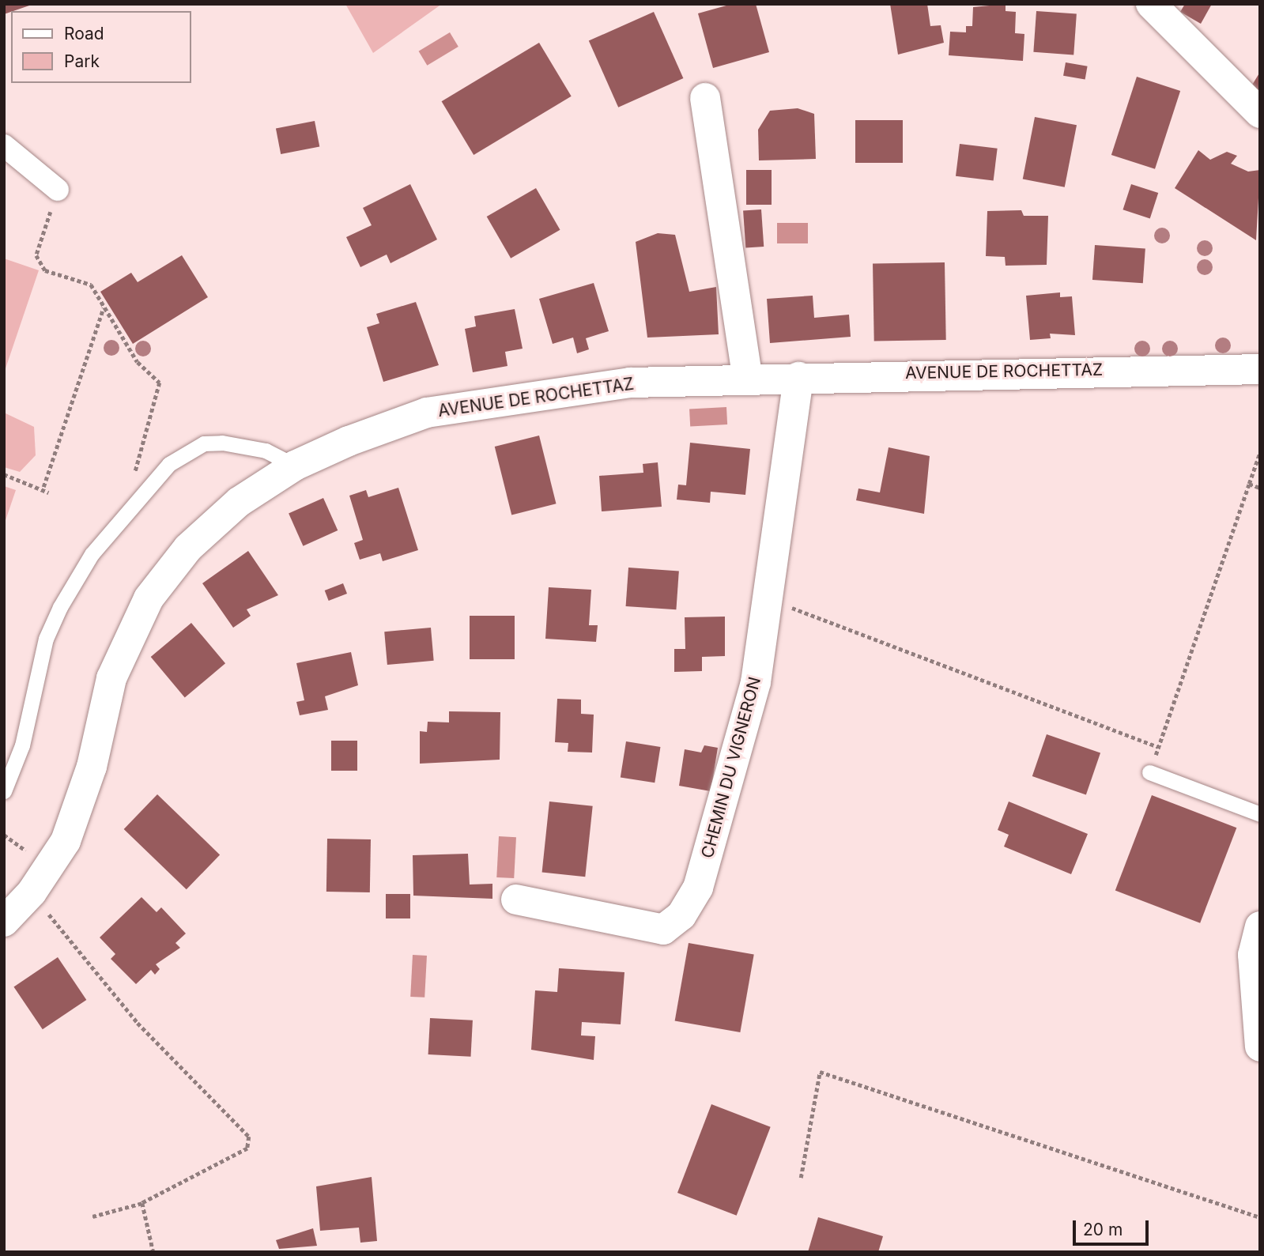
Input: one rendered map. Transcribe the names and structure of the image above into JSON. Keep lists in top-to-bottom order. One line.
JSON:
{"streets":{"street":["AVENUE DE ROCHETTAZ","CHEMIN DU VIGNERON"]},"crossings":[["AVENUE DE ROCHETTAZ","CHEMIN DU VIGNERON"]],"legend":["Road","Park"],"scale_bar":"20 m"}
